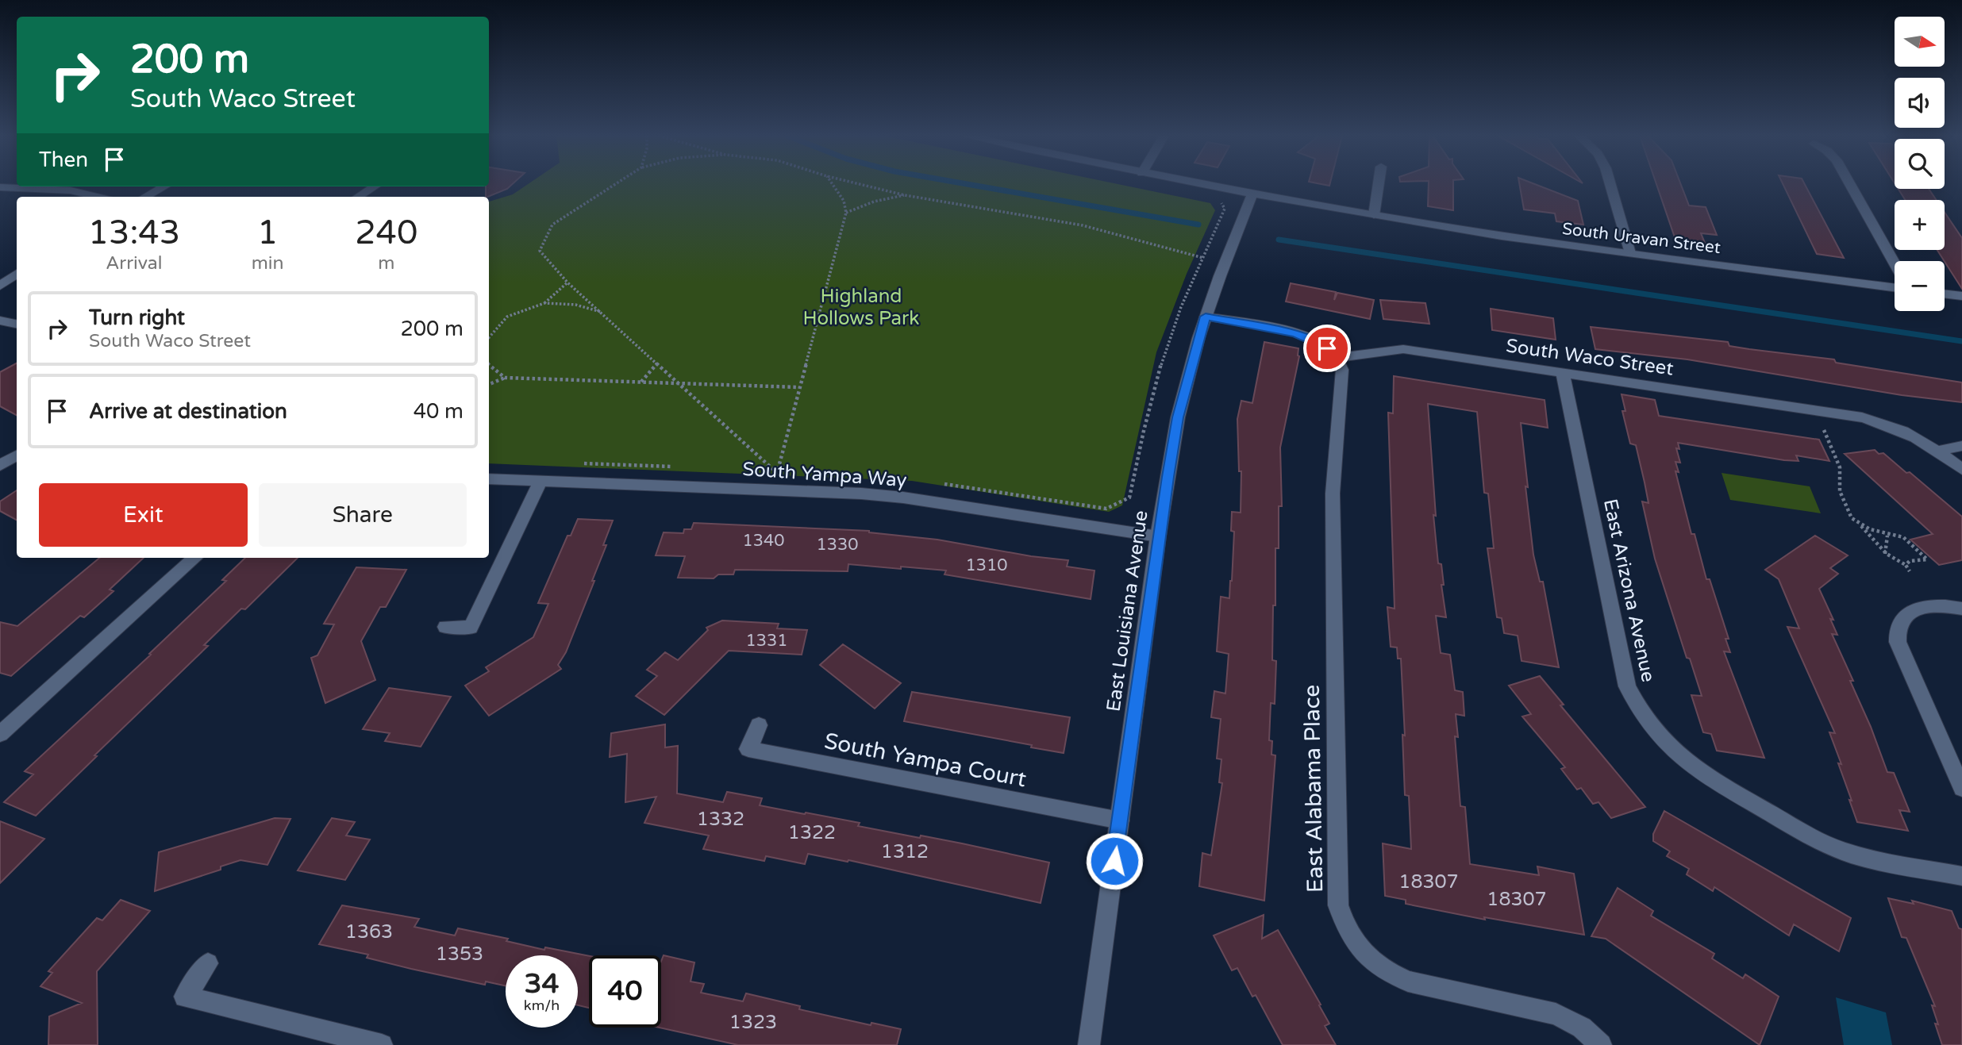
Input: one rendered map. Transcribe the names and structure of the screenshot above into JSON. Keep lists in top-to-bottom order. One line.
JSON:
{"streets":{"street":["South Uravan Street","South Waco Street","South Yampa Way","East Arizona Avenue","East Louisiana Avenue","South Yampa Court","East Alabama Place"]},"crossings":[["South Uravan Street","East Louisiana Avenue"],["South Waco Street","East Arizona Avenue"],["South Waco Street","East Alabama Place"],["South Yampa Way","East Louisiana Avenue"],["East Louisiana Avenue","South Yampa Court"]],"parks":["Highland Hollows Park"],"house_numbers":["1340","1330","1310","1331","1332","1322","1312","18307","18307","1363","1353","1323"],"north":"right","page":{"map_buttons":["+","−"],"turn":["200 m","South Waco Street"],"then":"Then","eta":["13:43","Arrival","1","min","240","m"],"list":[{"name":"Turn right","note":"South Waco Street","value":"200 m"},{"name":"Arrive at destination","value":"40 m"}],"buttons":["Exit","Share"],"speed":"34 km/h","limit":"40"}}
